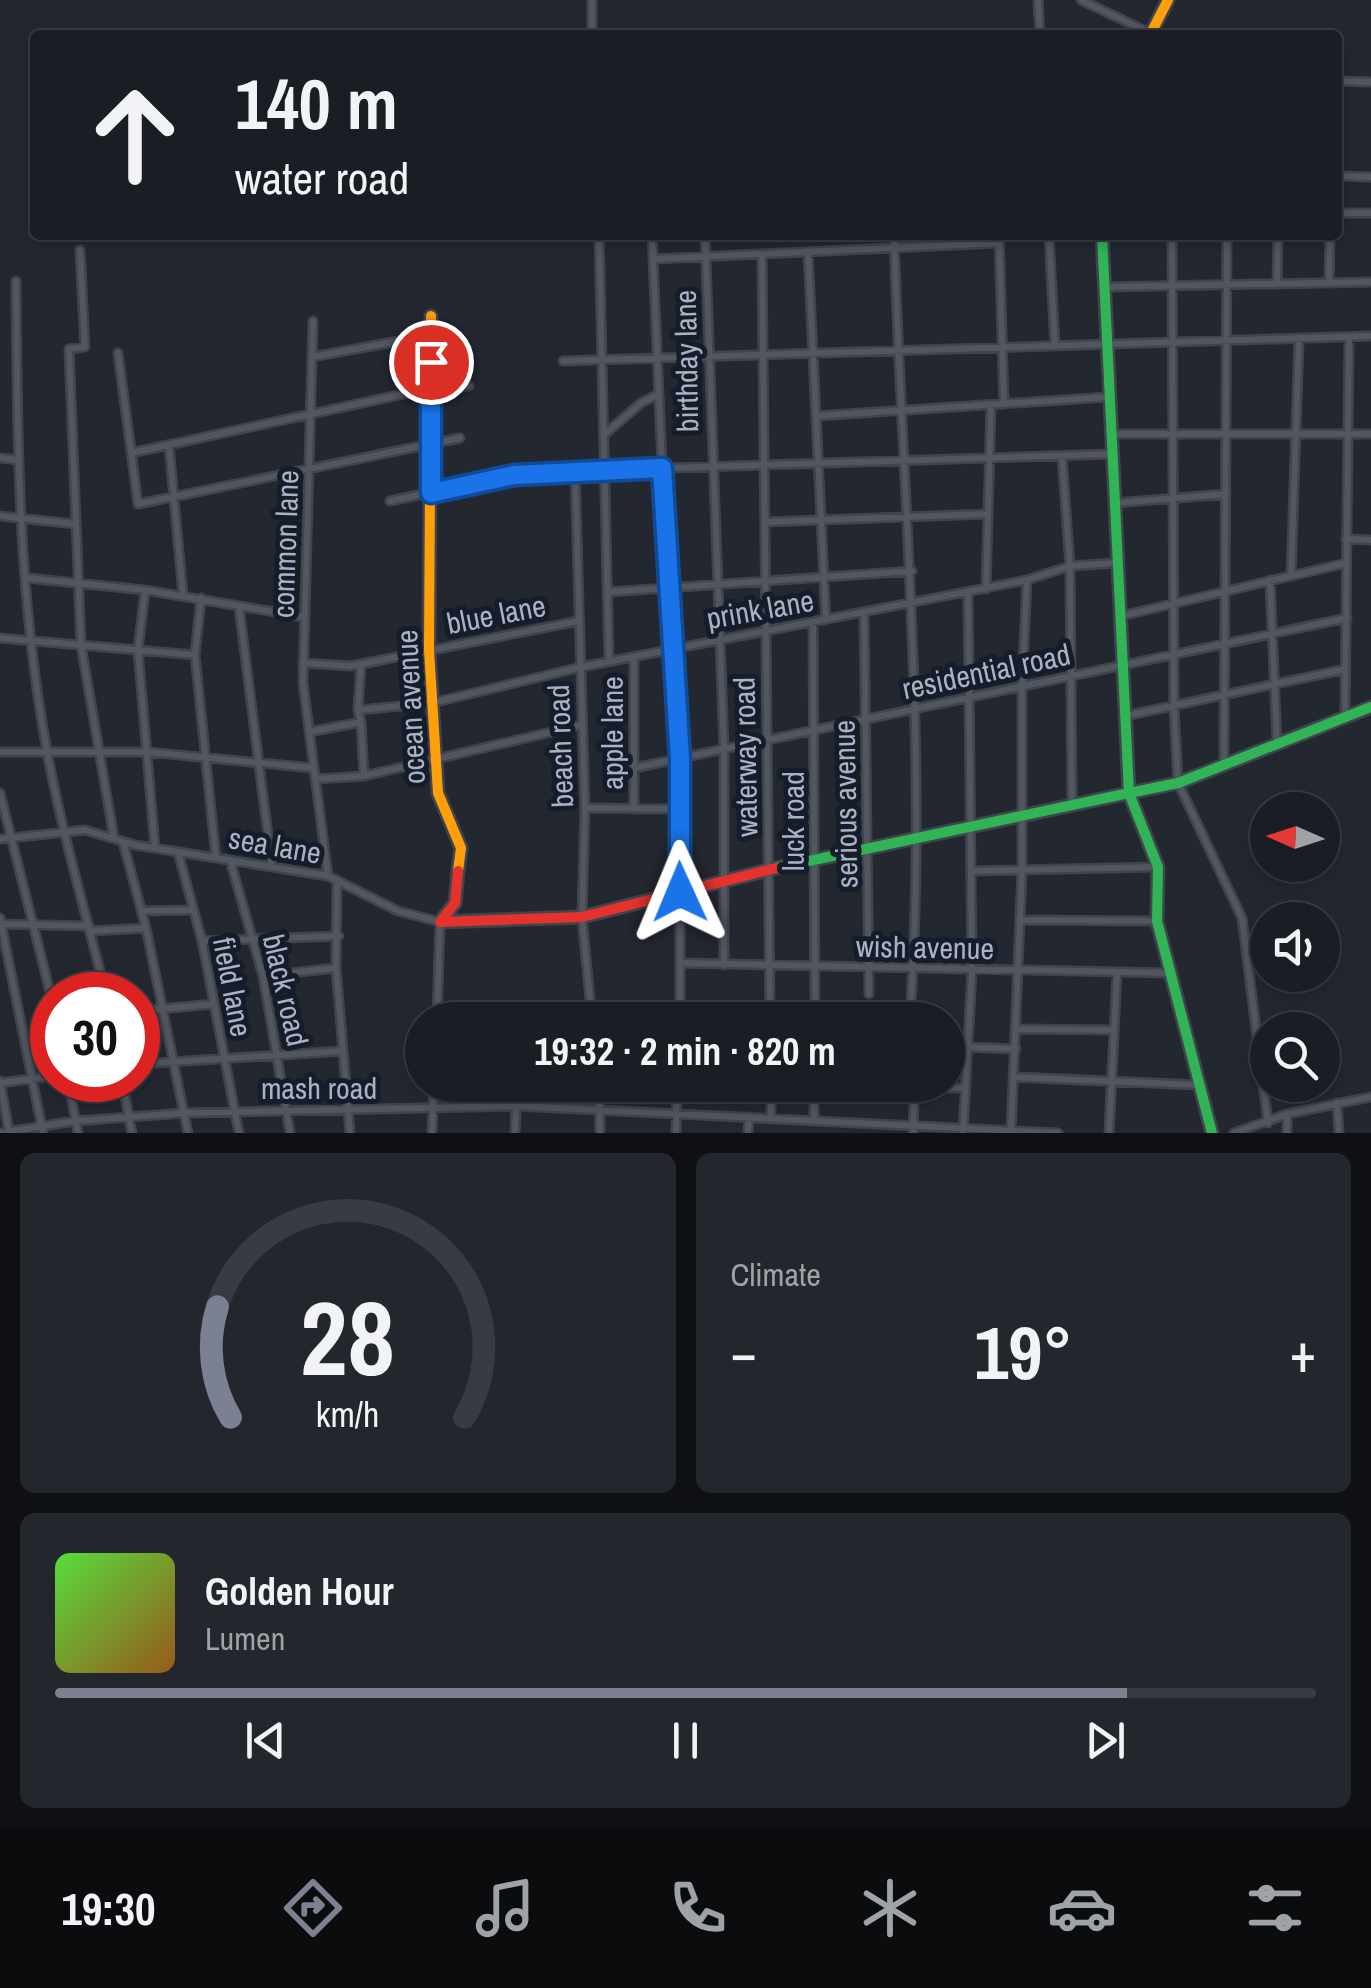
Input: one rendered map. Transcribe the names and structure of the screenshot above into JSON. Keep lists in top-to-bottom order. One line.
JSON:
{"streets":{"street":["birthday lane","common lane","prink lane","blue lane","residential road","ocean avenue","apple lane","beach road","waterway road","serious avenue","luck road","sea lane","wish avenue","field lane","black road","mash road"]},"crossings":[["birthday lane","prink lane"],["birthday lane","residential road"],["birthday lane","wish avenue"],["common lane","blue lane"],["common lane","sea lane"],["common lane","mash road"],["prink lane","ocean avenue"],["prink lane","apple lane"],["prink lane","beach road"],["prink lane","waterway road"],["prink lane","serious avenue"],["prink lane","luck road"],["blue lane","ocean avenue"],["blue lane","beach road"],["residential road","apple lane"],["residential road","waterway road"],["residential road","serious avenue"],["residential road","luck road"],["ocean avenue","sea lane"],["waterway road","wish avenue"],["serious avenue","wish avenue"],["luck road","wish avenue"],["sea lane","field lane"],["sea lane","black road"],["field lane","mash road"],["black road","mash road"]],"north":"left","page":{"turn":["140 m","water road"],"limit":"30","trip":"19:32 · 2 min · 820 m","tile":"Climate","heat":["−","19°","+"],"song":["Golden Hour","Lumen"],"tabs":"19:30","gauge":["28","km/h"]}}
